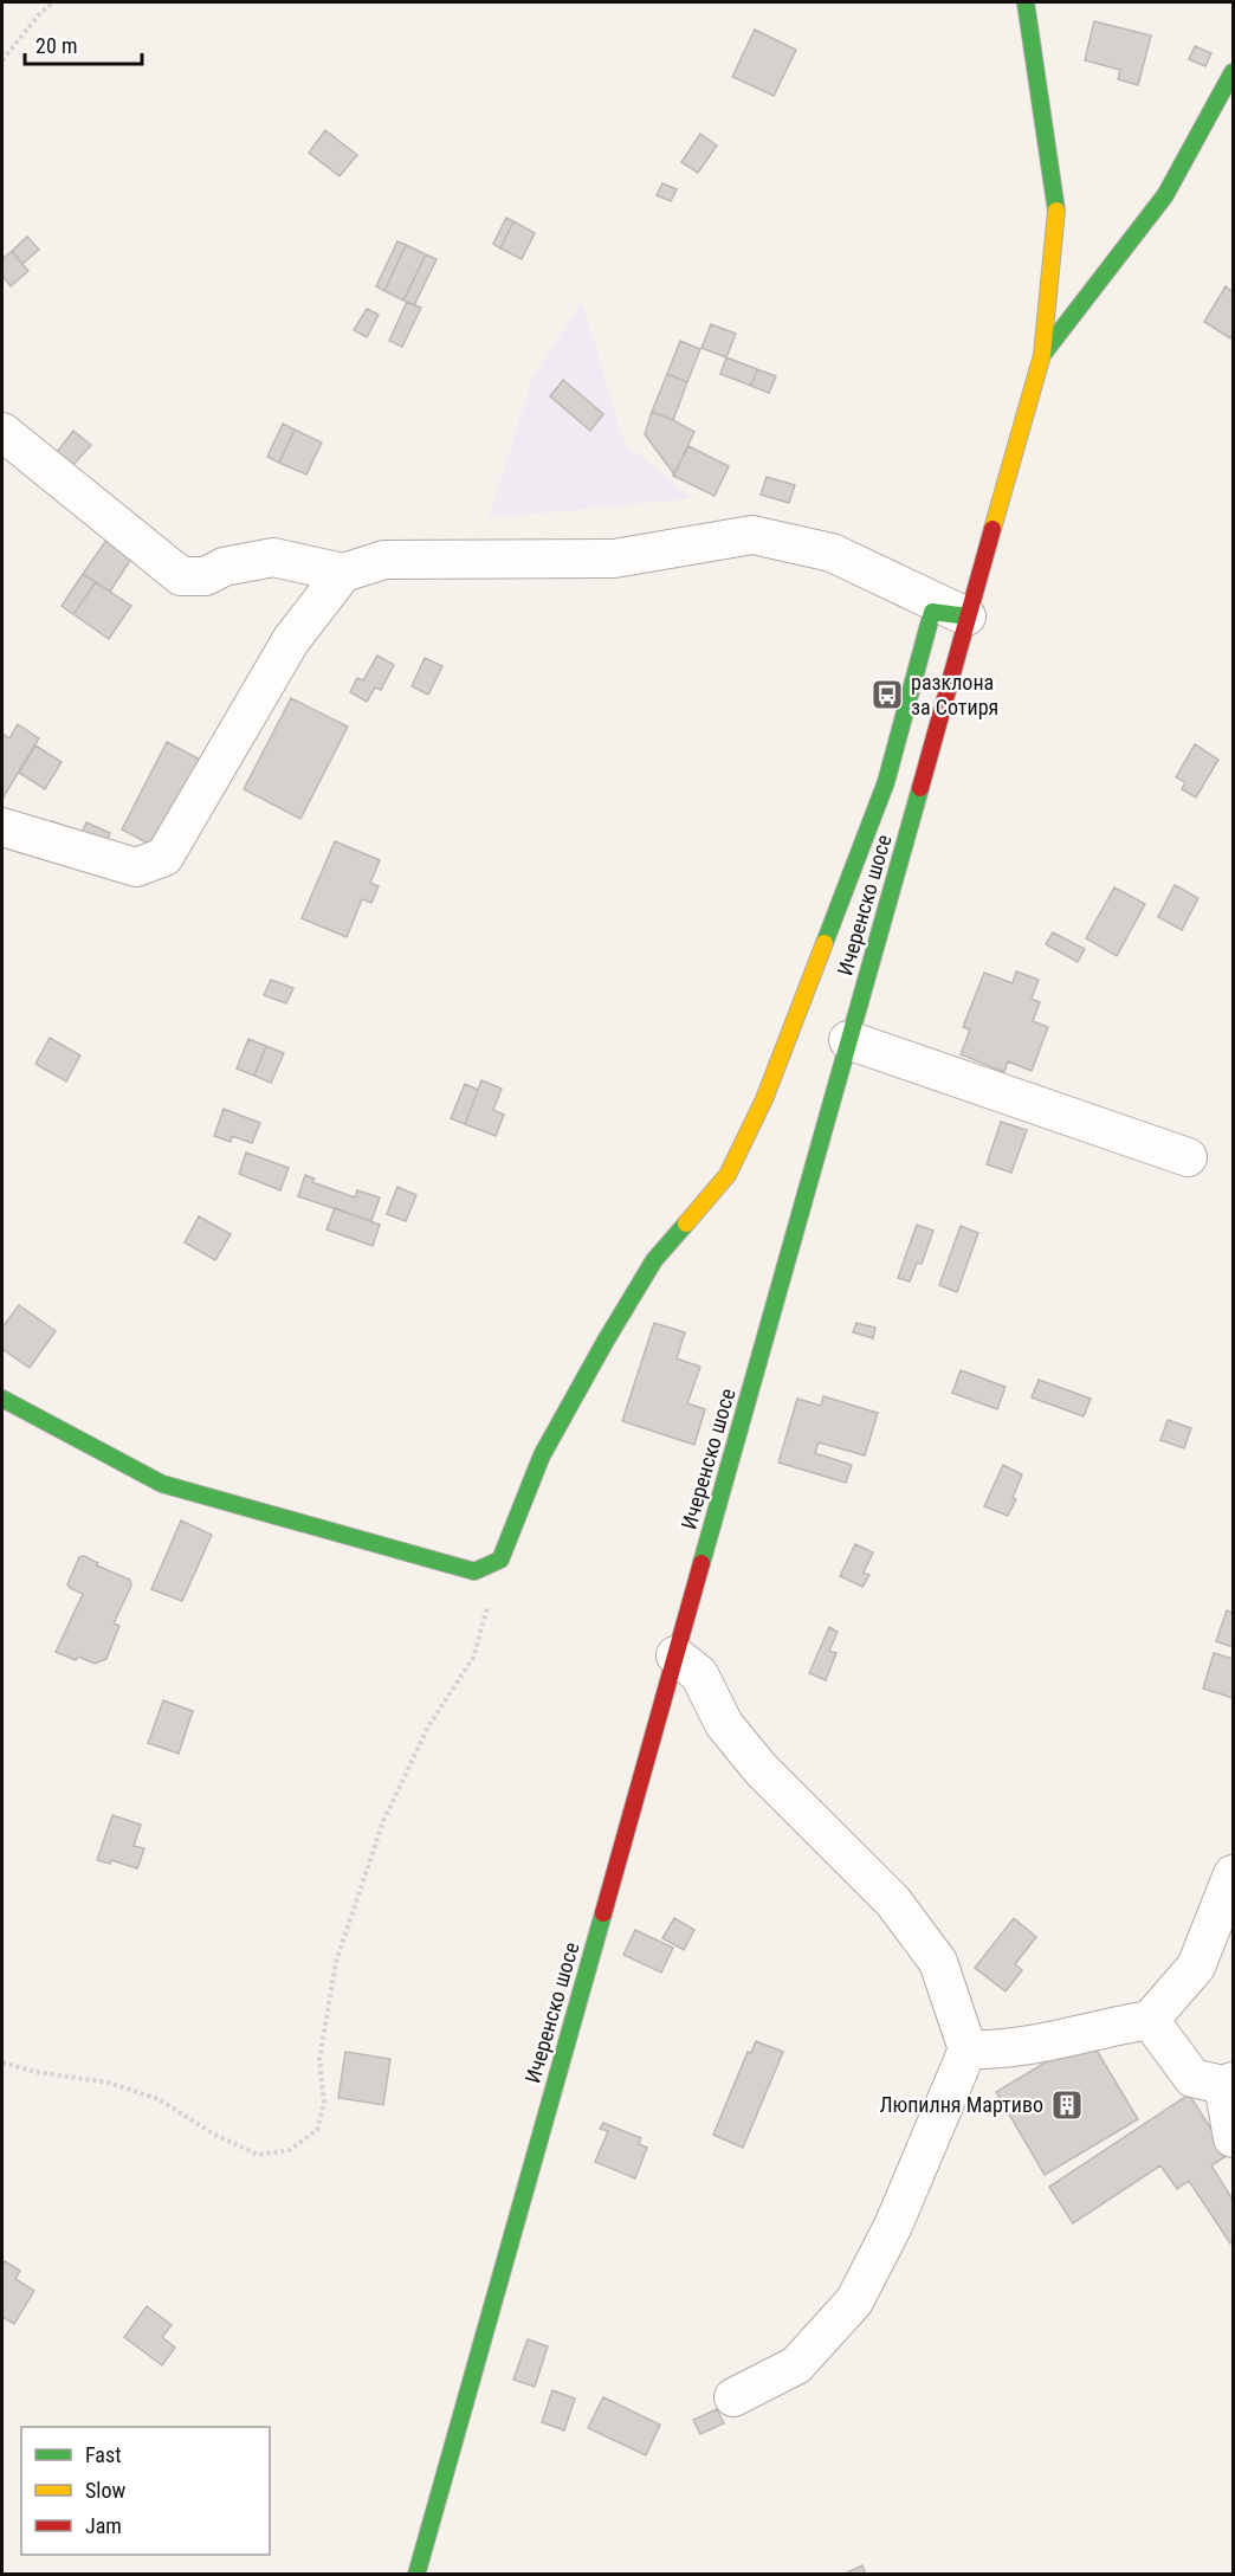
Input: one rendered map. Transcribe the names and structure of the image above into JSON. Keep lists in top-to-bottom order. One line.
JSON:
{"streets":{"street":["Ичеренско шосе"]},"places":{"bus stop":["разклона за Сотиря"],"building":["Люпилня Мартиво"]},"legend":["Fast","Slow","Jam"],"scale_bar":"20 m"}
